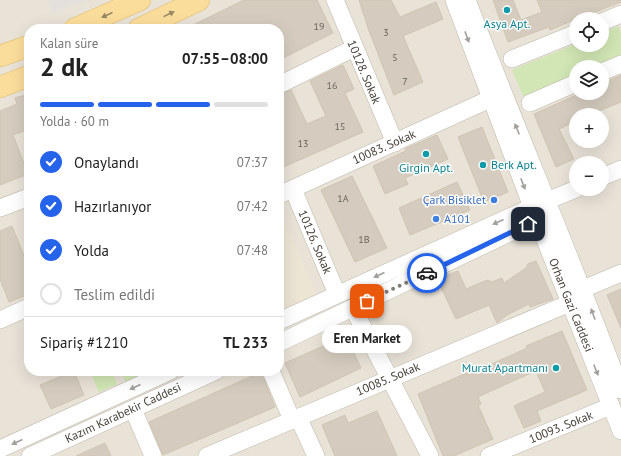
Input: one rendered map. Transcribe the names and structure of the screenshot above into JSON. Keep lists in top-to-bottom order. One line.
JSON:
{"streets":{"street":["10128. Sokak","10083. Sokak","10126. Sokak","Orhan Gazi Caddesi","10085. Sokak","Kazım Karabekir Caddesi","10093. Sokak"]},"crossings":[["10128. Sokak","10083. Sokak"],["10083. Sokak","10126. Sokak"],["10083. Sokak","Orhan Gazi Caddesi"],["Orhan Gazi Caddesi","10085. Sokak"],["Orhan Gazi Caddesi","10093. Sokak"]],"places":["Asya Apt.","Girgin Apt.","Berk Apt.","Çark Bisiklet","A101","Eren Market","Murat Apartmanı"],"house_numbers":["19","3","5","7","16","15","13","1A","1B"],"page":{"map_buttons":["+","−"],"heading":["2 dk","Kalan süre","07:55–08:00"],"panel":["Sipariş #1210","TL 233"],"bar":"Yolda · 60 m","list":[["Onaylandı","07:37"],["Hazırlanıyor","07:42"],["Yolda","07:48"],"Teslim edildi"],"bubble":"Eren Market"}}
